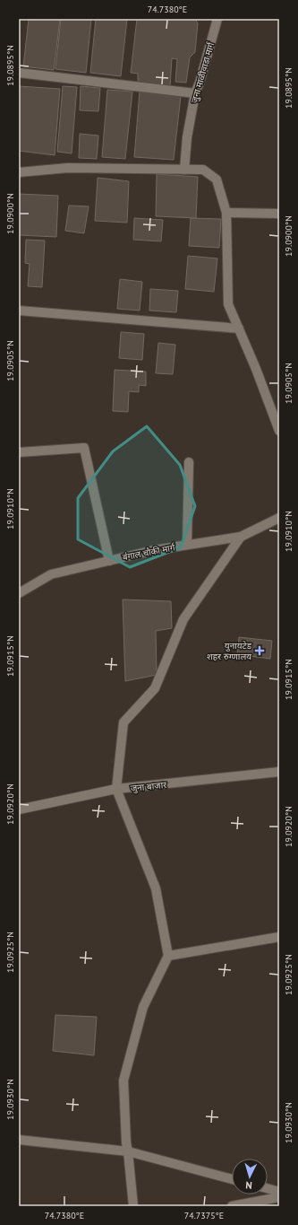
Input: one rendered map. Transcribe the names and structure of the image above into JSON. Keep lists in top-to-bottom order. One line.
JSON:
{"streets":{"street":["जुना माळीवाडा मार्ग","बंगाल चौकी मार्ग","जुना बाजार"]},"places":{"health":["युनायटेड शहर रुग्णालय"]},"north":"bottom","coordinates":["74.7380°E","19.0895°N","19.0900°N","19.0905°N","19.0910°N","19.0915°N","19.0920°N","19.0925°N","19.0930°N","74.7375°E"]}
